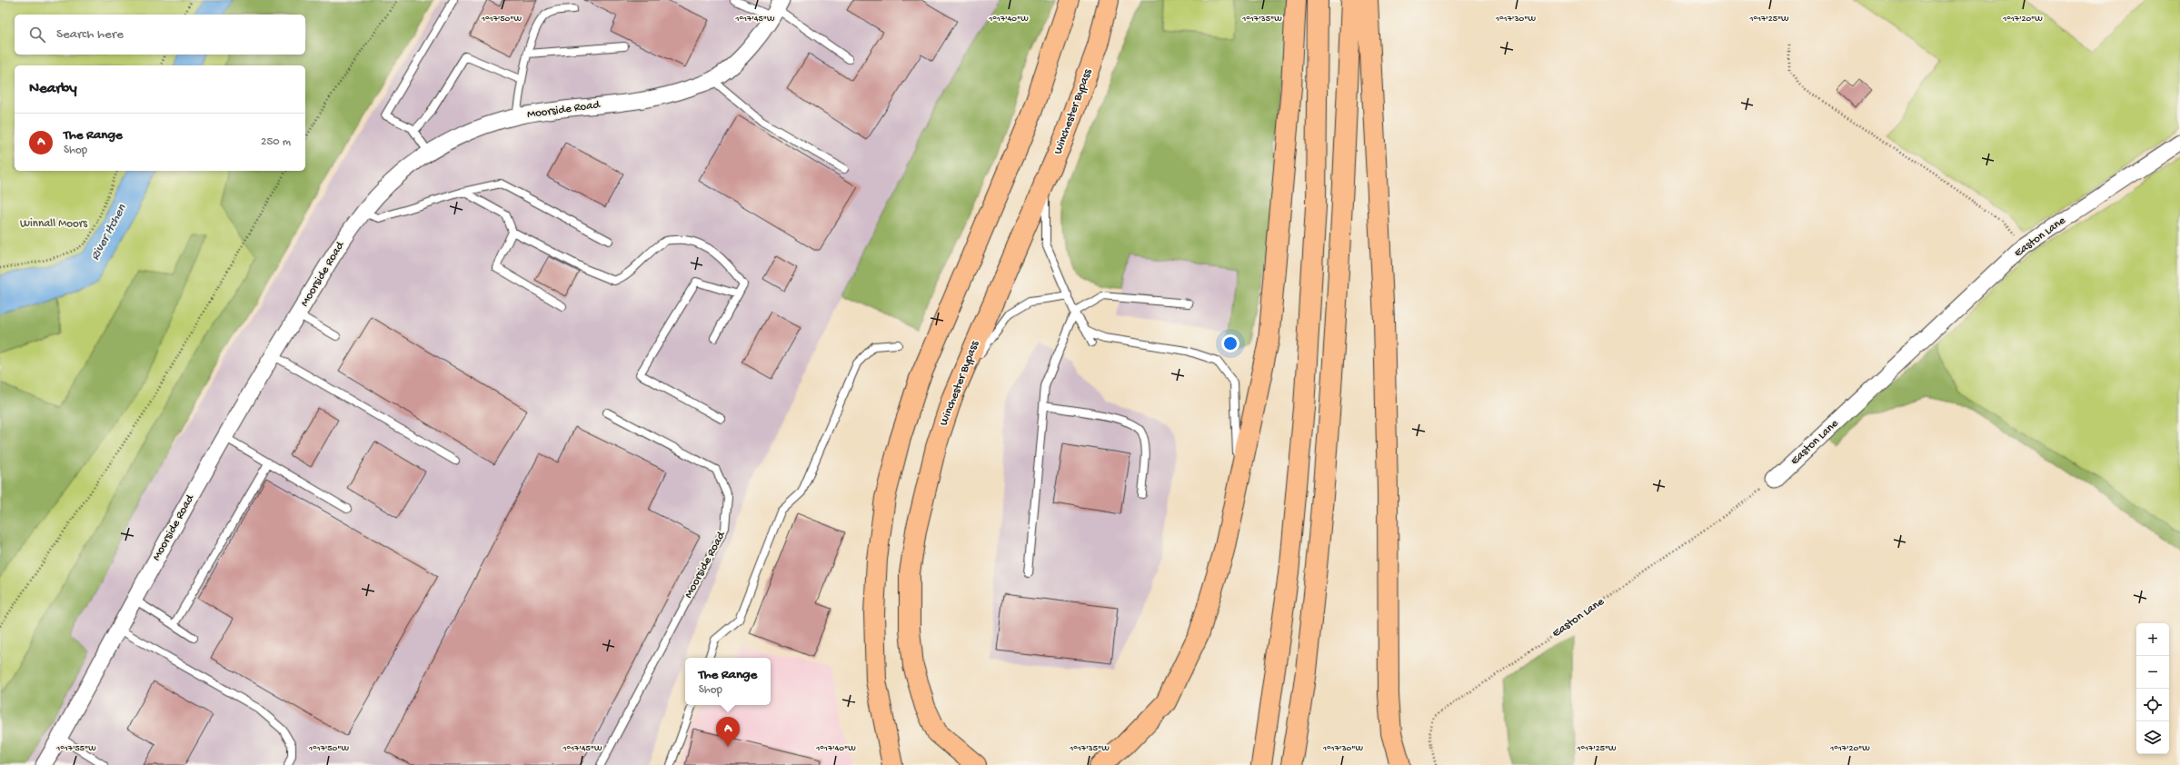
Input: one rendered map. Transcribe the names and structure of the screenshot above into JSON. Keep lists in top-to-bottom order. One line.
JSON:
{"streets":{"highway":["Winchester Bypass"],"street":["Moorside Road","Easton Lane"]},"water":["River Itchen"],"parks":["Winnall Moors"],"page":{"search":"Search here","heading":"Nearby","list":[{"mark":"A","name":"The Range","note":"Shop","value":"250 m"}],"map_buttons":["+","−"],"popup":["The Range","Shop"],"pins":"A"},"coordinates":["1°17'50\"W","1°17'45\"W","1°17'40\"W","1°17'35\"W","1°17'30\"W","1°17'25\"W","1°17'20\"W","1°17'55\"W"]}
